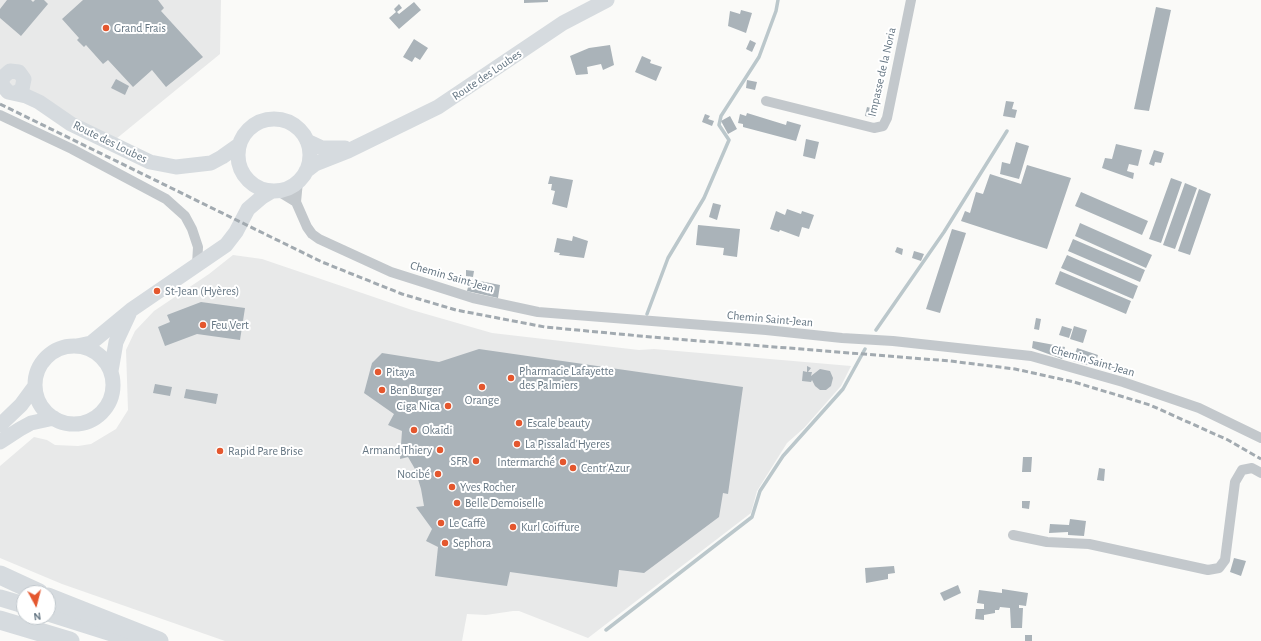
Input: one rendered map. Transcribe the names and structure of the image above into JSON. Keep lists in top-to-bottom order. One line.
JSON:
{"streets":{"main road":["Route des Loubes"],"street":["Impasse de la Noria","Chemin Saint-Jean"]},"crossings":[["Route des Loubes","Chemin Saint-Jean"]],"places":["Grand Frais","St-Jean (Hyères)","Feu Vert","Pitaya","Pharmacie Lafayette des Palmiers","Orange","Ben Burger","Ciga Nica","Escale beauty","Okaïdi","La Pissalad'Hyeres","Armand Thiery","Rapid Pare Brise","SFR","Intermarché","Centr'Azur","Nocibé","Yves Rocher","Belle Demoiselle","Le Caffè","Kurl Coiffure","Sephora"],"north":"bottom"}
